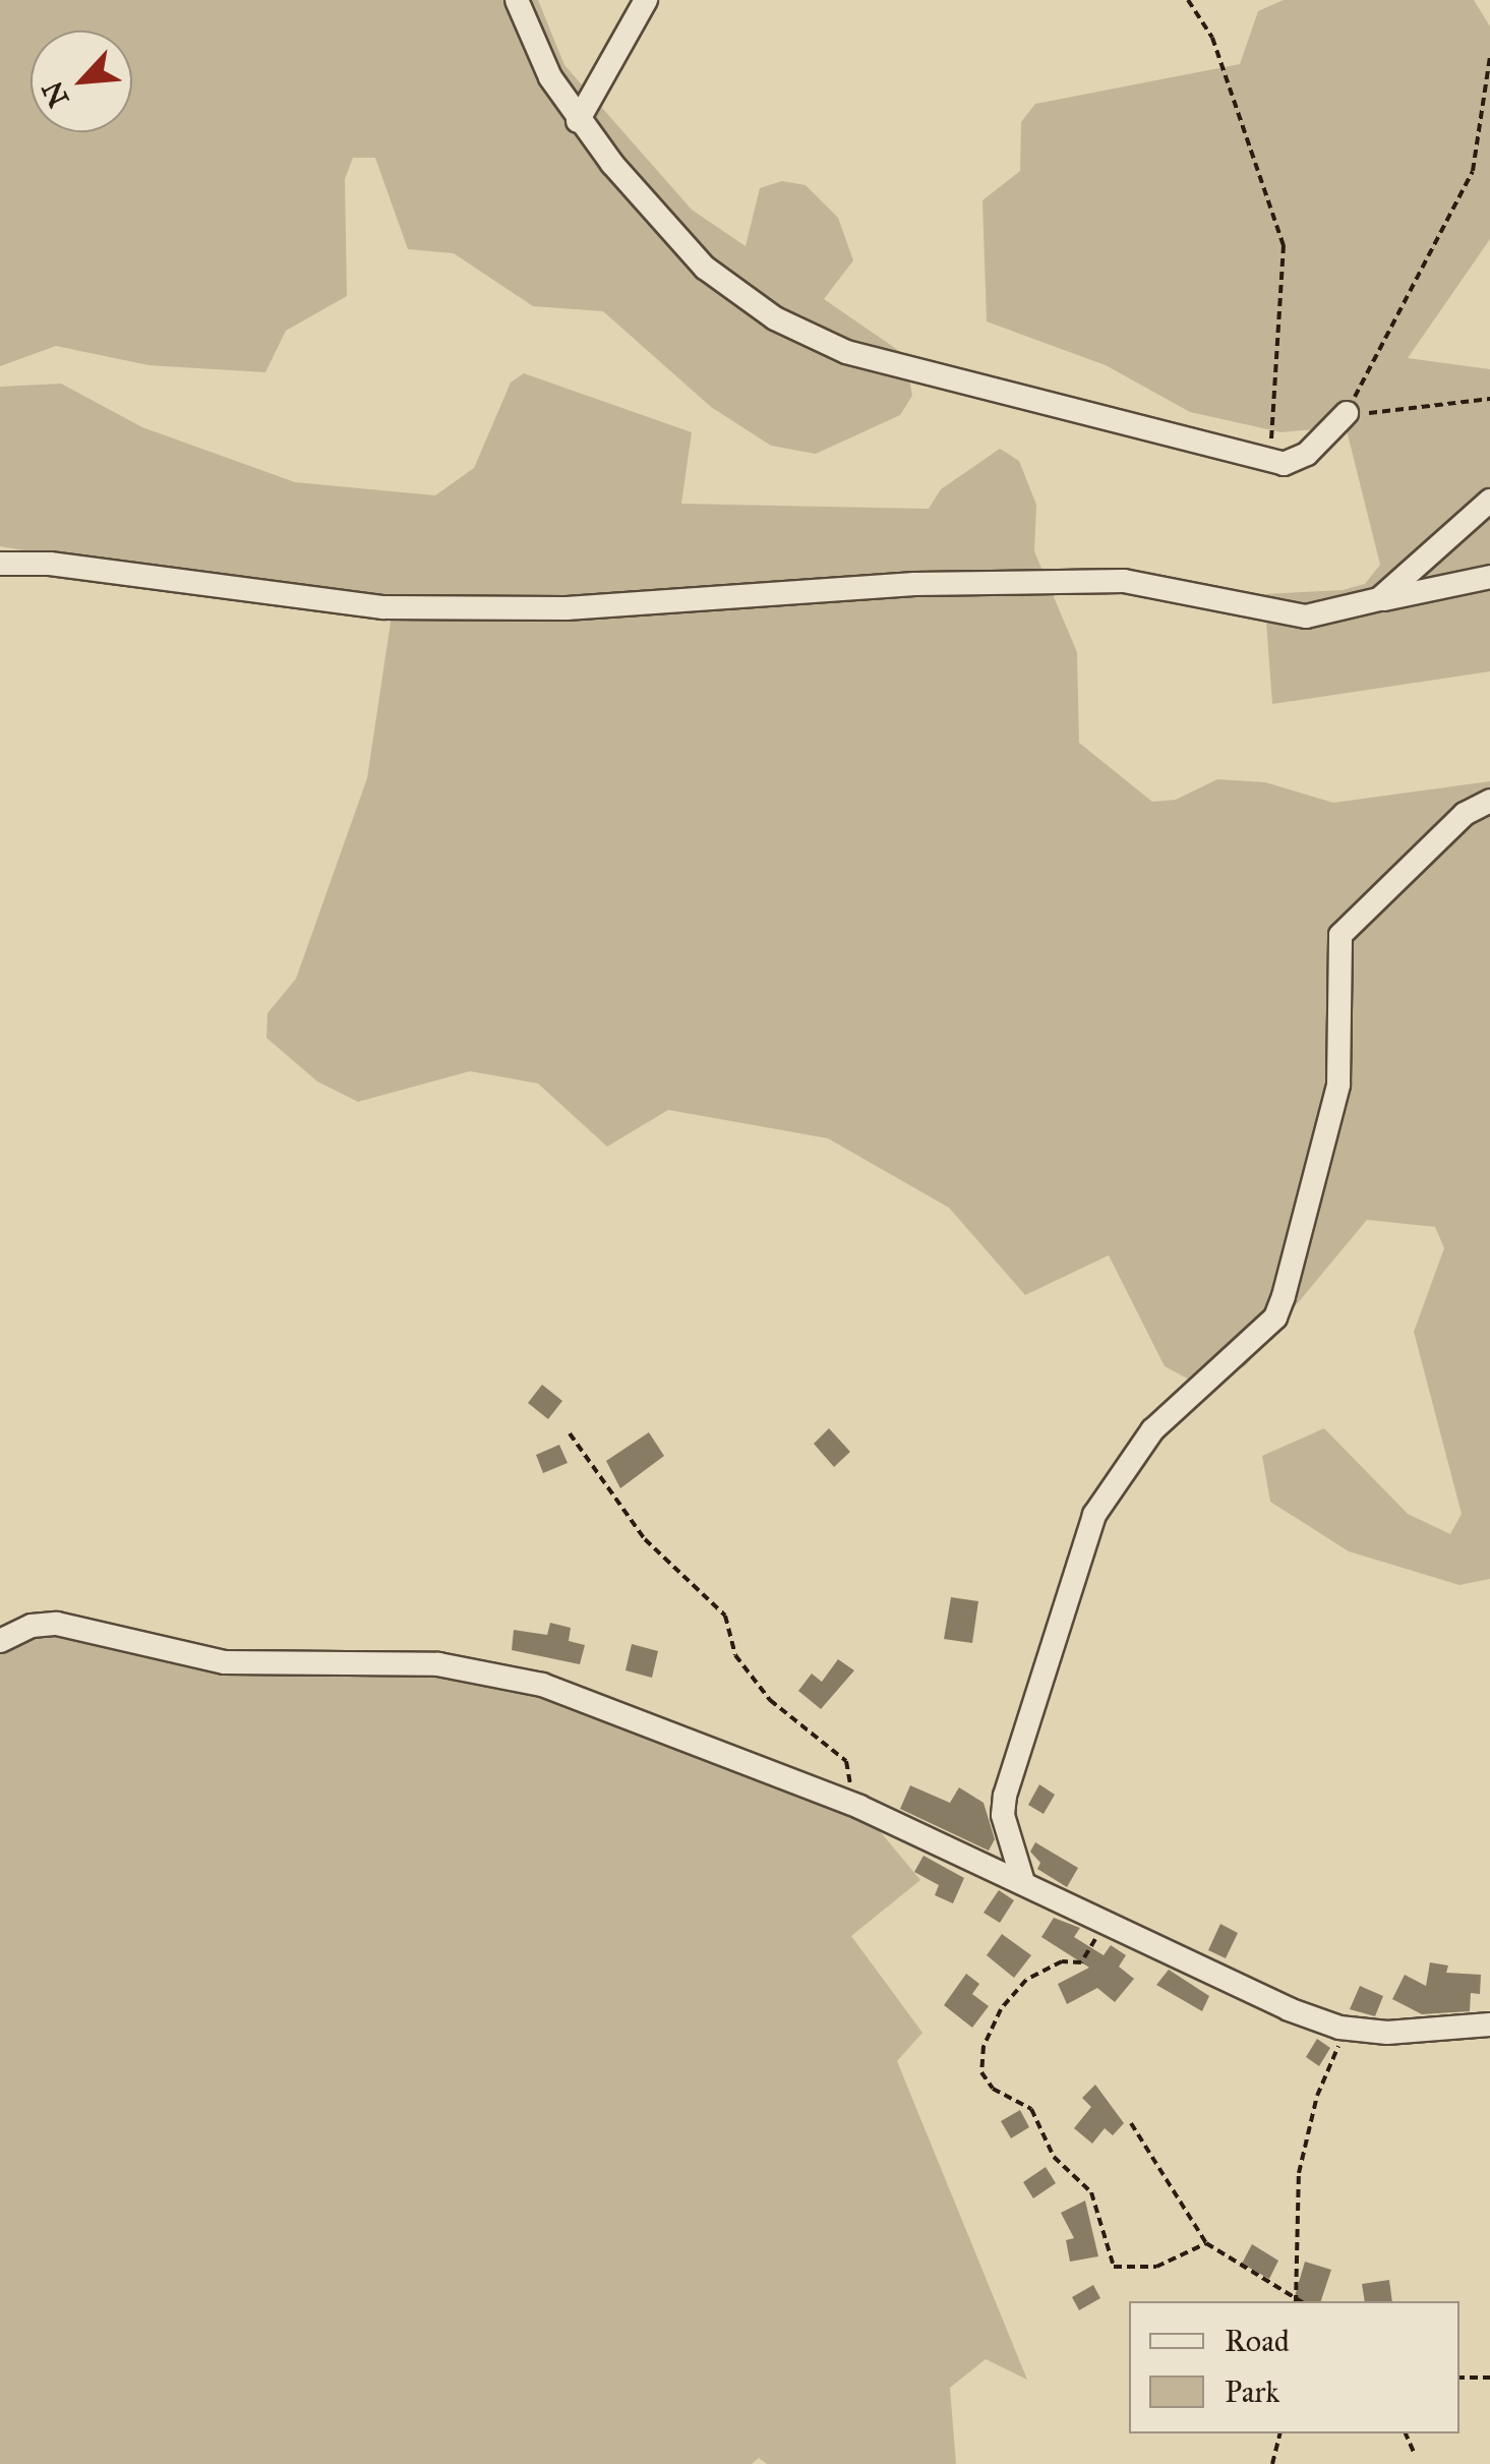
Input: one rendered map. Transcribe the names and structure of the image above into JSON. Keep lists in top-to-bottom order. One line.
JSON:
{"legend":["Road","Park"],"north":"bottom left"}
